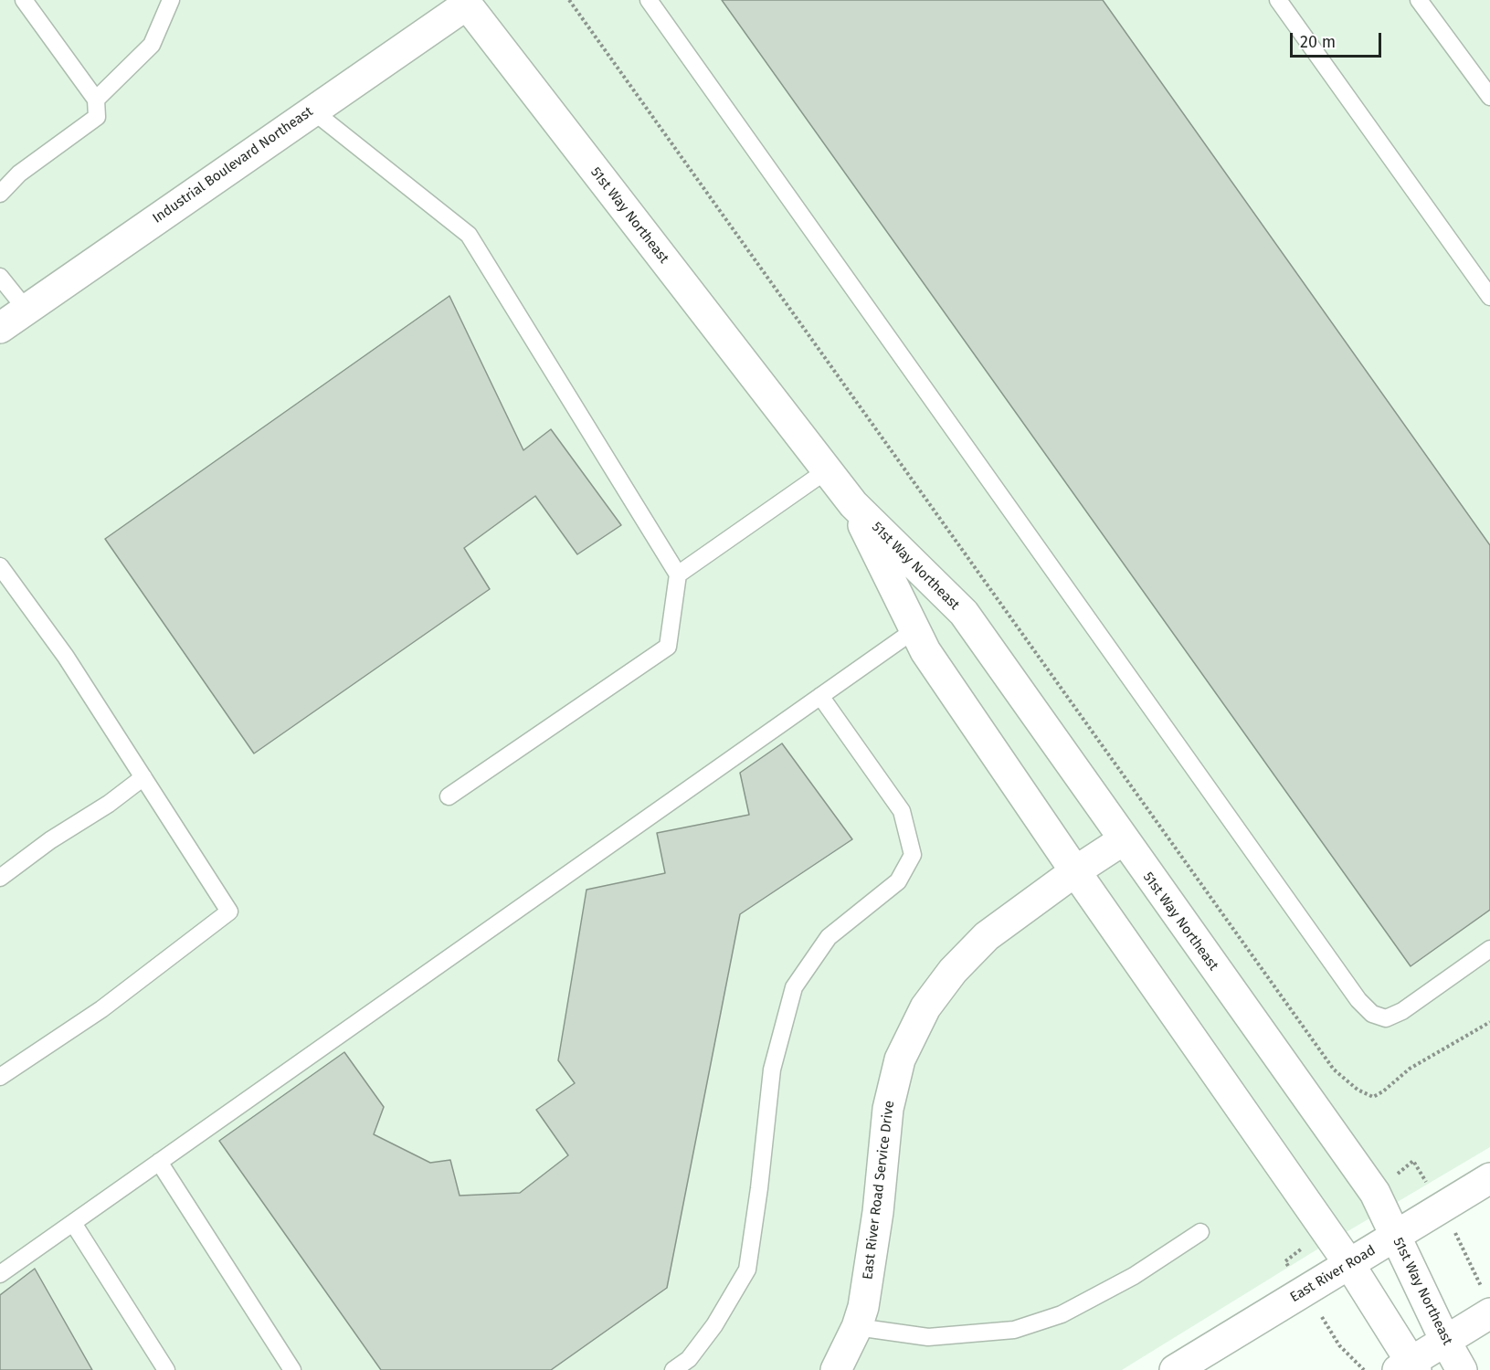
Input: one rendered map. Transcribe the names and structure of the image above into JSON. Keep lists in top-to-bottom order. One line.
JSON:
{"streets":{"street":["Industrial Boulevard Northeast","51st Way Northeast","East River Road Service Drive","East River Road"]},"crossings":[["Industrial Boulevard Northeast","51st Way Northeast"],["51st Way Northeast","East River Road Service Drive"],["51st Way Northeast","East River Road"]],"scale_bar":"20 m"}
